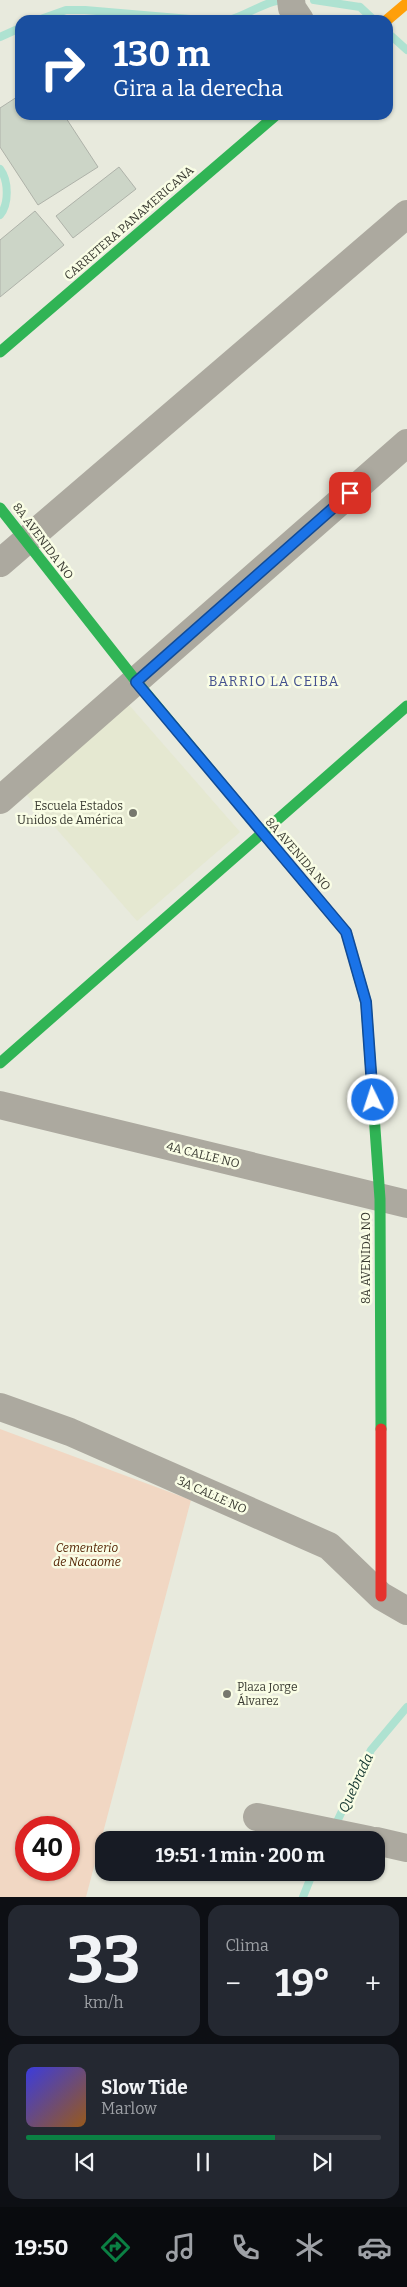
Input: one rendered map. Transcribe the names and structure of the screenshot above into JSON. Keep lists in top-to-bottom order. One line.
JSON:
{"streets":{"main road":["CARRETERA PANAMERICANA","8A AVENIDA NO"],"street":["4A CALLE NO","3A CALLE NO"]},"crossings":[["8A AVENIDA NO","4A CALLE NO"],["8A AVENIDA NO","3A CALLE NO"]],"districts":["BARRIO LA CEIBA"],"water":["Quebrada"],"parks":["Cementerio de Nacaome"],"places":["Escuela Estados Unidos de América","Plaza Jorge Álvarez"],"page":{"turn":["130 m","Gira a la derecha"],"limit":"40","trip":"19:51 · 1 min · 200 m","tile":[["33","km/h"],"Clima"],"heat":["−","19°","+"],"song":["Slow Tide","Marlow"],"tabs":"19:50"}}
